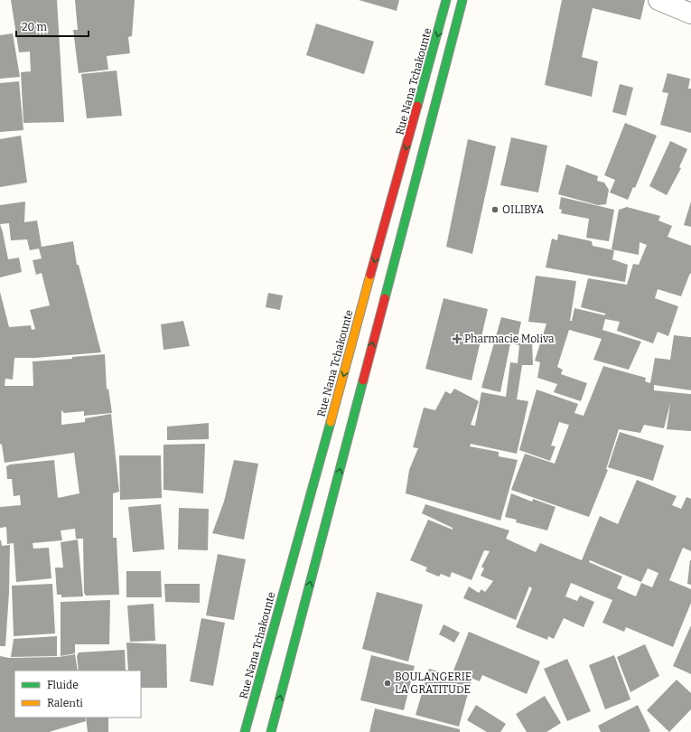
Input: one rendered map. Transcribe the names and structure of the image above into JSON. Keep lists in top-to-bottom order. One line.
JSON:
{"streets":{"main road":["Rue Nana Tchakounte"]},"places":{"other":["OILIBYA","BOULANGERIE LA GRATITUDE"],"health":["Pharmacie Moliva"]},"legend":["Fluide","Ralenti"],"scale_bar":"20 m"}
